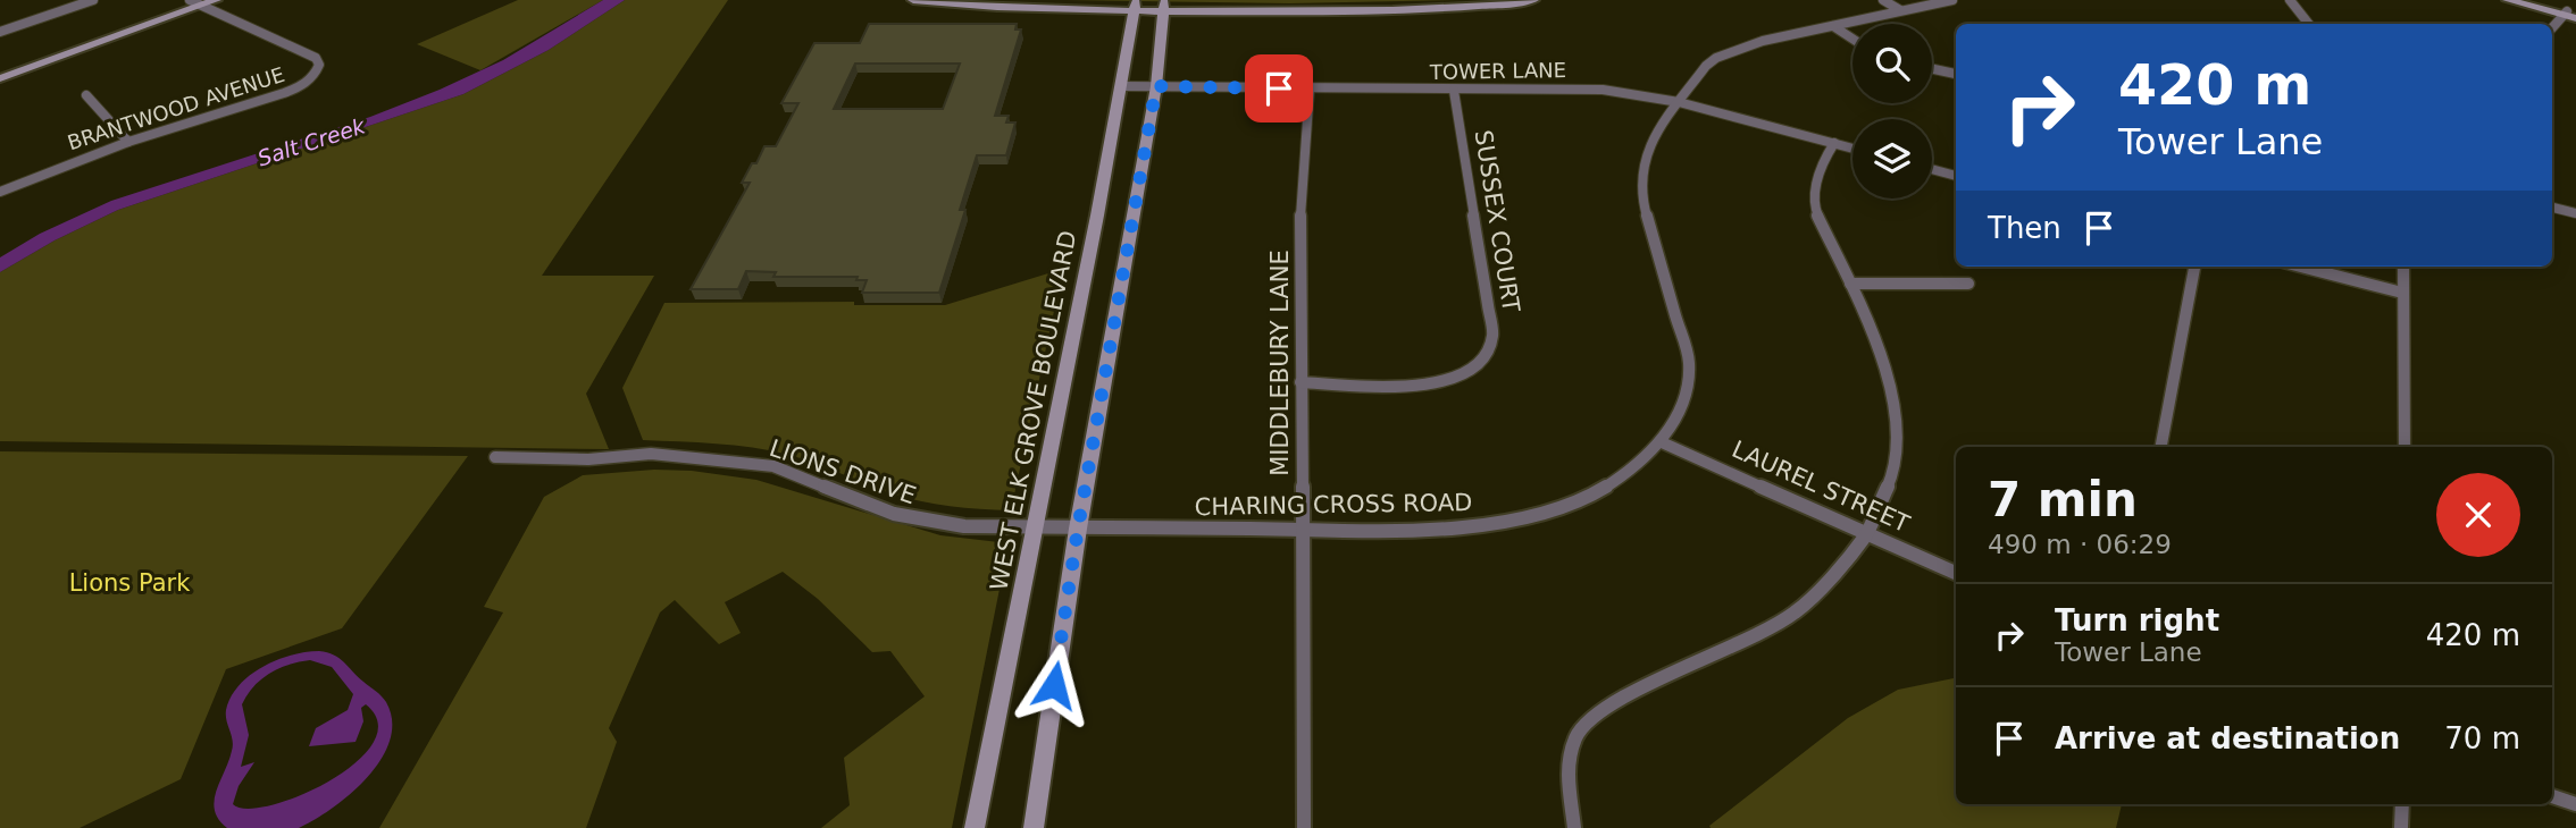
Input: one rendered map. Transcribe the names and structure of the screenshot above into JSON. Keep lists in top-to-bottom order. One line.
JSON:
{"streets":{"street":["TOWER LANE","BRANTWOOD AVENUE","SUSSEX COURT","MIDDLEBURY LANE","WEST ELK GROVE BOULEVARD","LIONS DRIVE","LAUREL STREET","CHARING CROSS ROAD"]},"crossings":[["TOWER LANE","SUSSEX COURT"],["TOWER LANE","MIDDLEBURY LANE"],["TOWER LANE","WEST ELK GROVE BOULEVARD"],["TOWER LANE","CHARING CROSS ROAD"],["SUSSEX COURT","MIDDLEBURY LANE"],["MIDDLEBURY LANE","CHARING CROSS ROAD"],["WEST ELK GROVE BOULEVARD","LIONS DRIVE"],["WEST ELK GROVE BOULEVARD","CHARING CROSS ROAD"],["LIONS DRIVE","CHARING CROSS ROAD"],["LAUREL STREET","CHARING CROSS ROAD"]],"water":["Salt Creek"],"parks":["Lions Park"],"page":{"turn":["420 m","Tower Lane"],"then":"Then","heading":["7 min","490 m · 06:29"],"list":[{"name":"Turn right","note":"Tower Lane","value":"420 m"},{"name":"Arrive at destination","value":"70 m"}]}}
